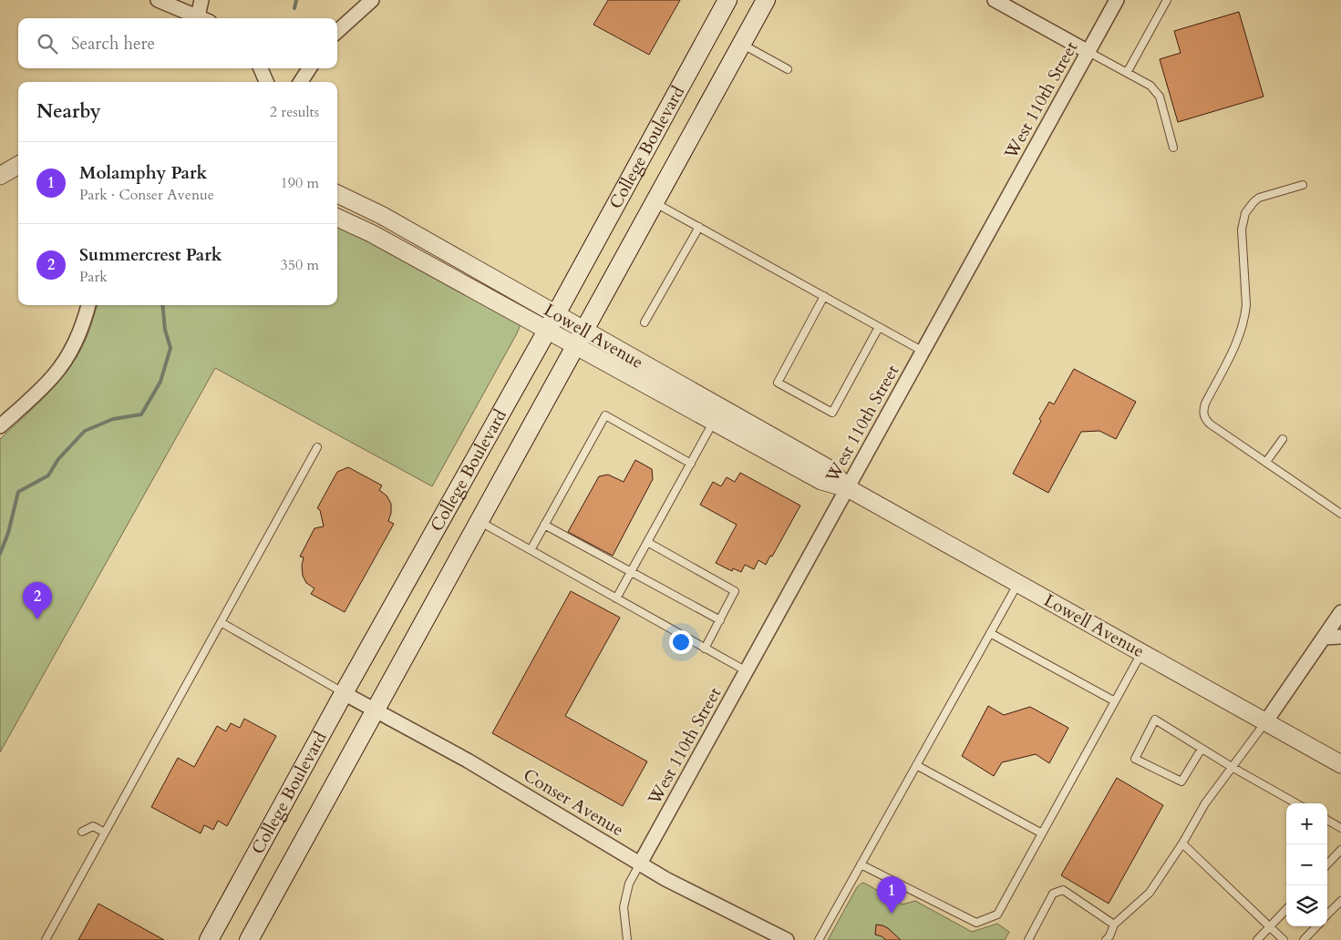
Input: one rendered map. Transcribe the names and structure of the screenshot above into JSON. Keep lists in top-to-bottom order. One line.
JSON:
{"streets":{"main road":["College Boulevard"],"street":["West 110th Street","Lowell Avenue","Conser Avenue"]},"crossings":[["West 110th Street","Lowell Avenue"],["West 110th Street","Conser Avenue"],["College Boulevard","Lowell Avenue"],["College Boulevard","Conser Avenue"]],"page":{"search":"Search here","heading":["Nearby","2 results"],"list":[{"mark":"1","name":"Molamphy Park","note":"Park · Conser Avenue","value":"190 m"},{"mark":"2","name":"Summercrest Park","note":"Park","value":"350 m"}],"pins":["2","1"],"map_buttons":["+","−"]}}
